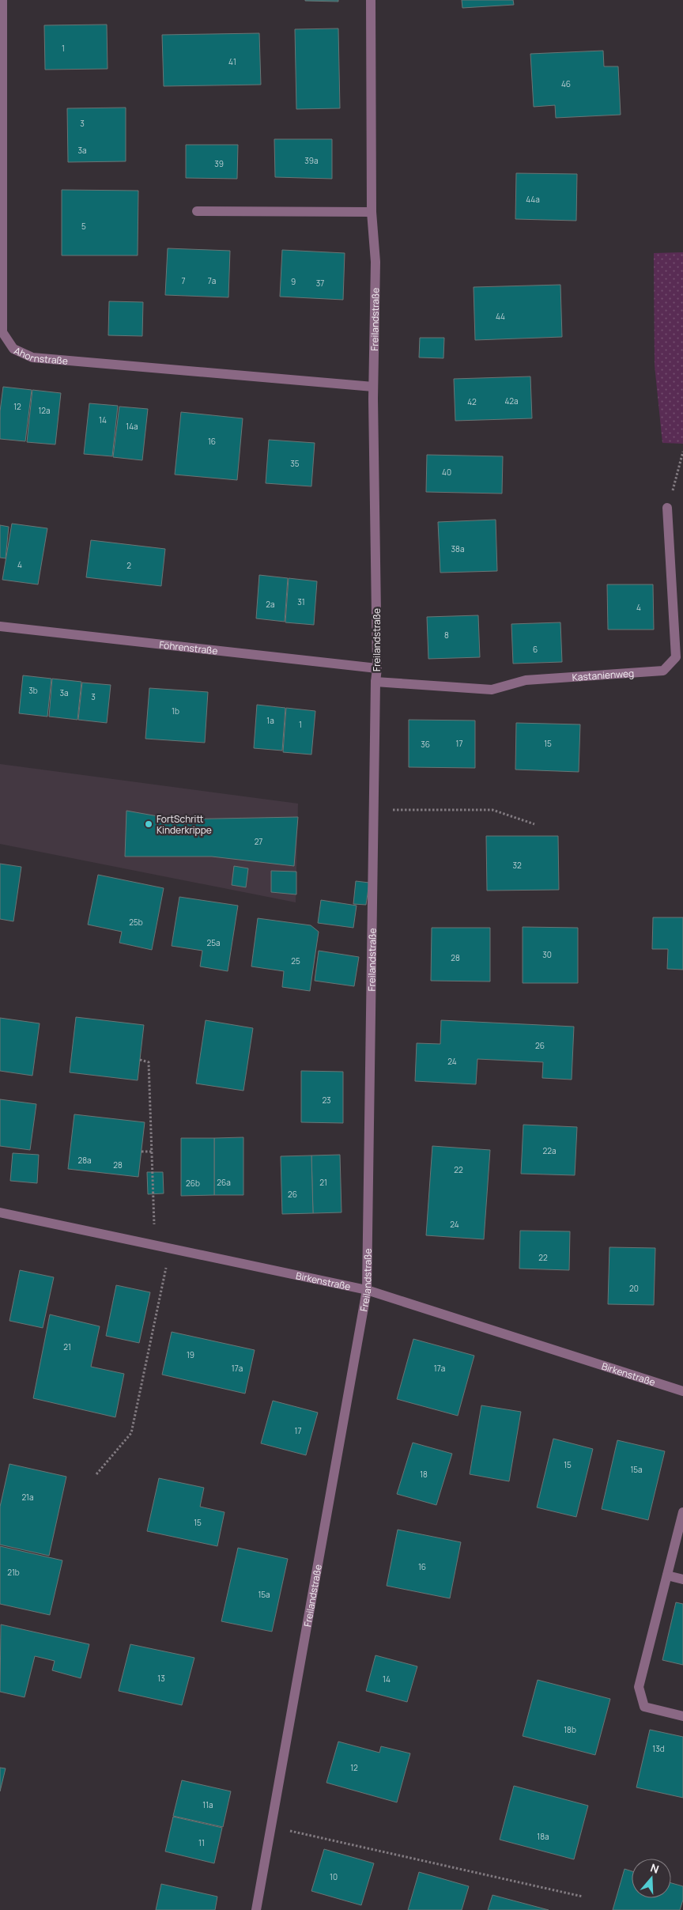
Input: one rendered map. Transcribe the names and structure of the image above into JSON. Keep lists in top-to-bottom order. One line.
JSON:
{"streets":{"street":["Freilandstraße","Ahornstraße","Föhrenstraße","Kastanienweg","Birkenstraße"]},"crossings":[["Freilandstraße","Ahornstraße"],["Freilandstraße","Föhrenstraße"],["Freilandstraße","Kastanienweg"],["Freilandstraße","Birkenstraße"]],"places":["FortSchritt Kinderkrippe"],"house_numbers":["1","41","46","3","3a","39a","39","44a","5","7","7a","9","37","44","42a","42","12","12a","14","14a","16","35","40","38a","4","2","31","2a","4","8","6","3b","3a","3","1b","1a","1","17","15","36","27","32","25b","25a","30","28","25","26","24","23","22a","28a","28","22","26a","21","26b","26","24","22","20","21","19","17a","17a","17","15","15a","18","21a","15","16","21b","15a","13","14","18b","13d","12","11a","18a","11","10"],"north":"top"}
